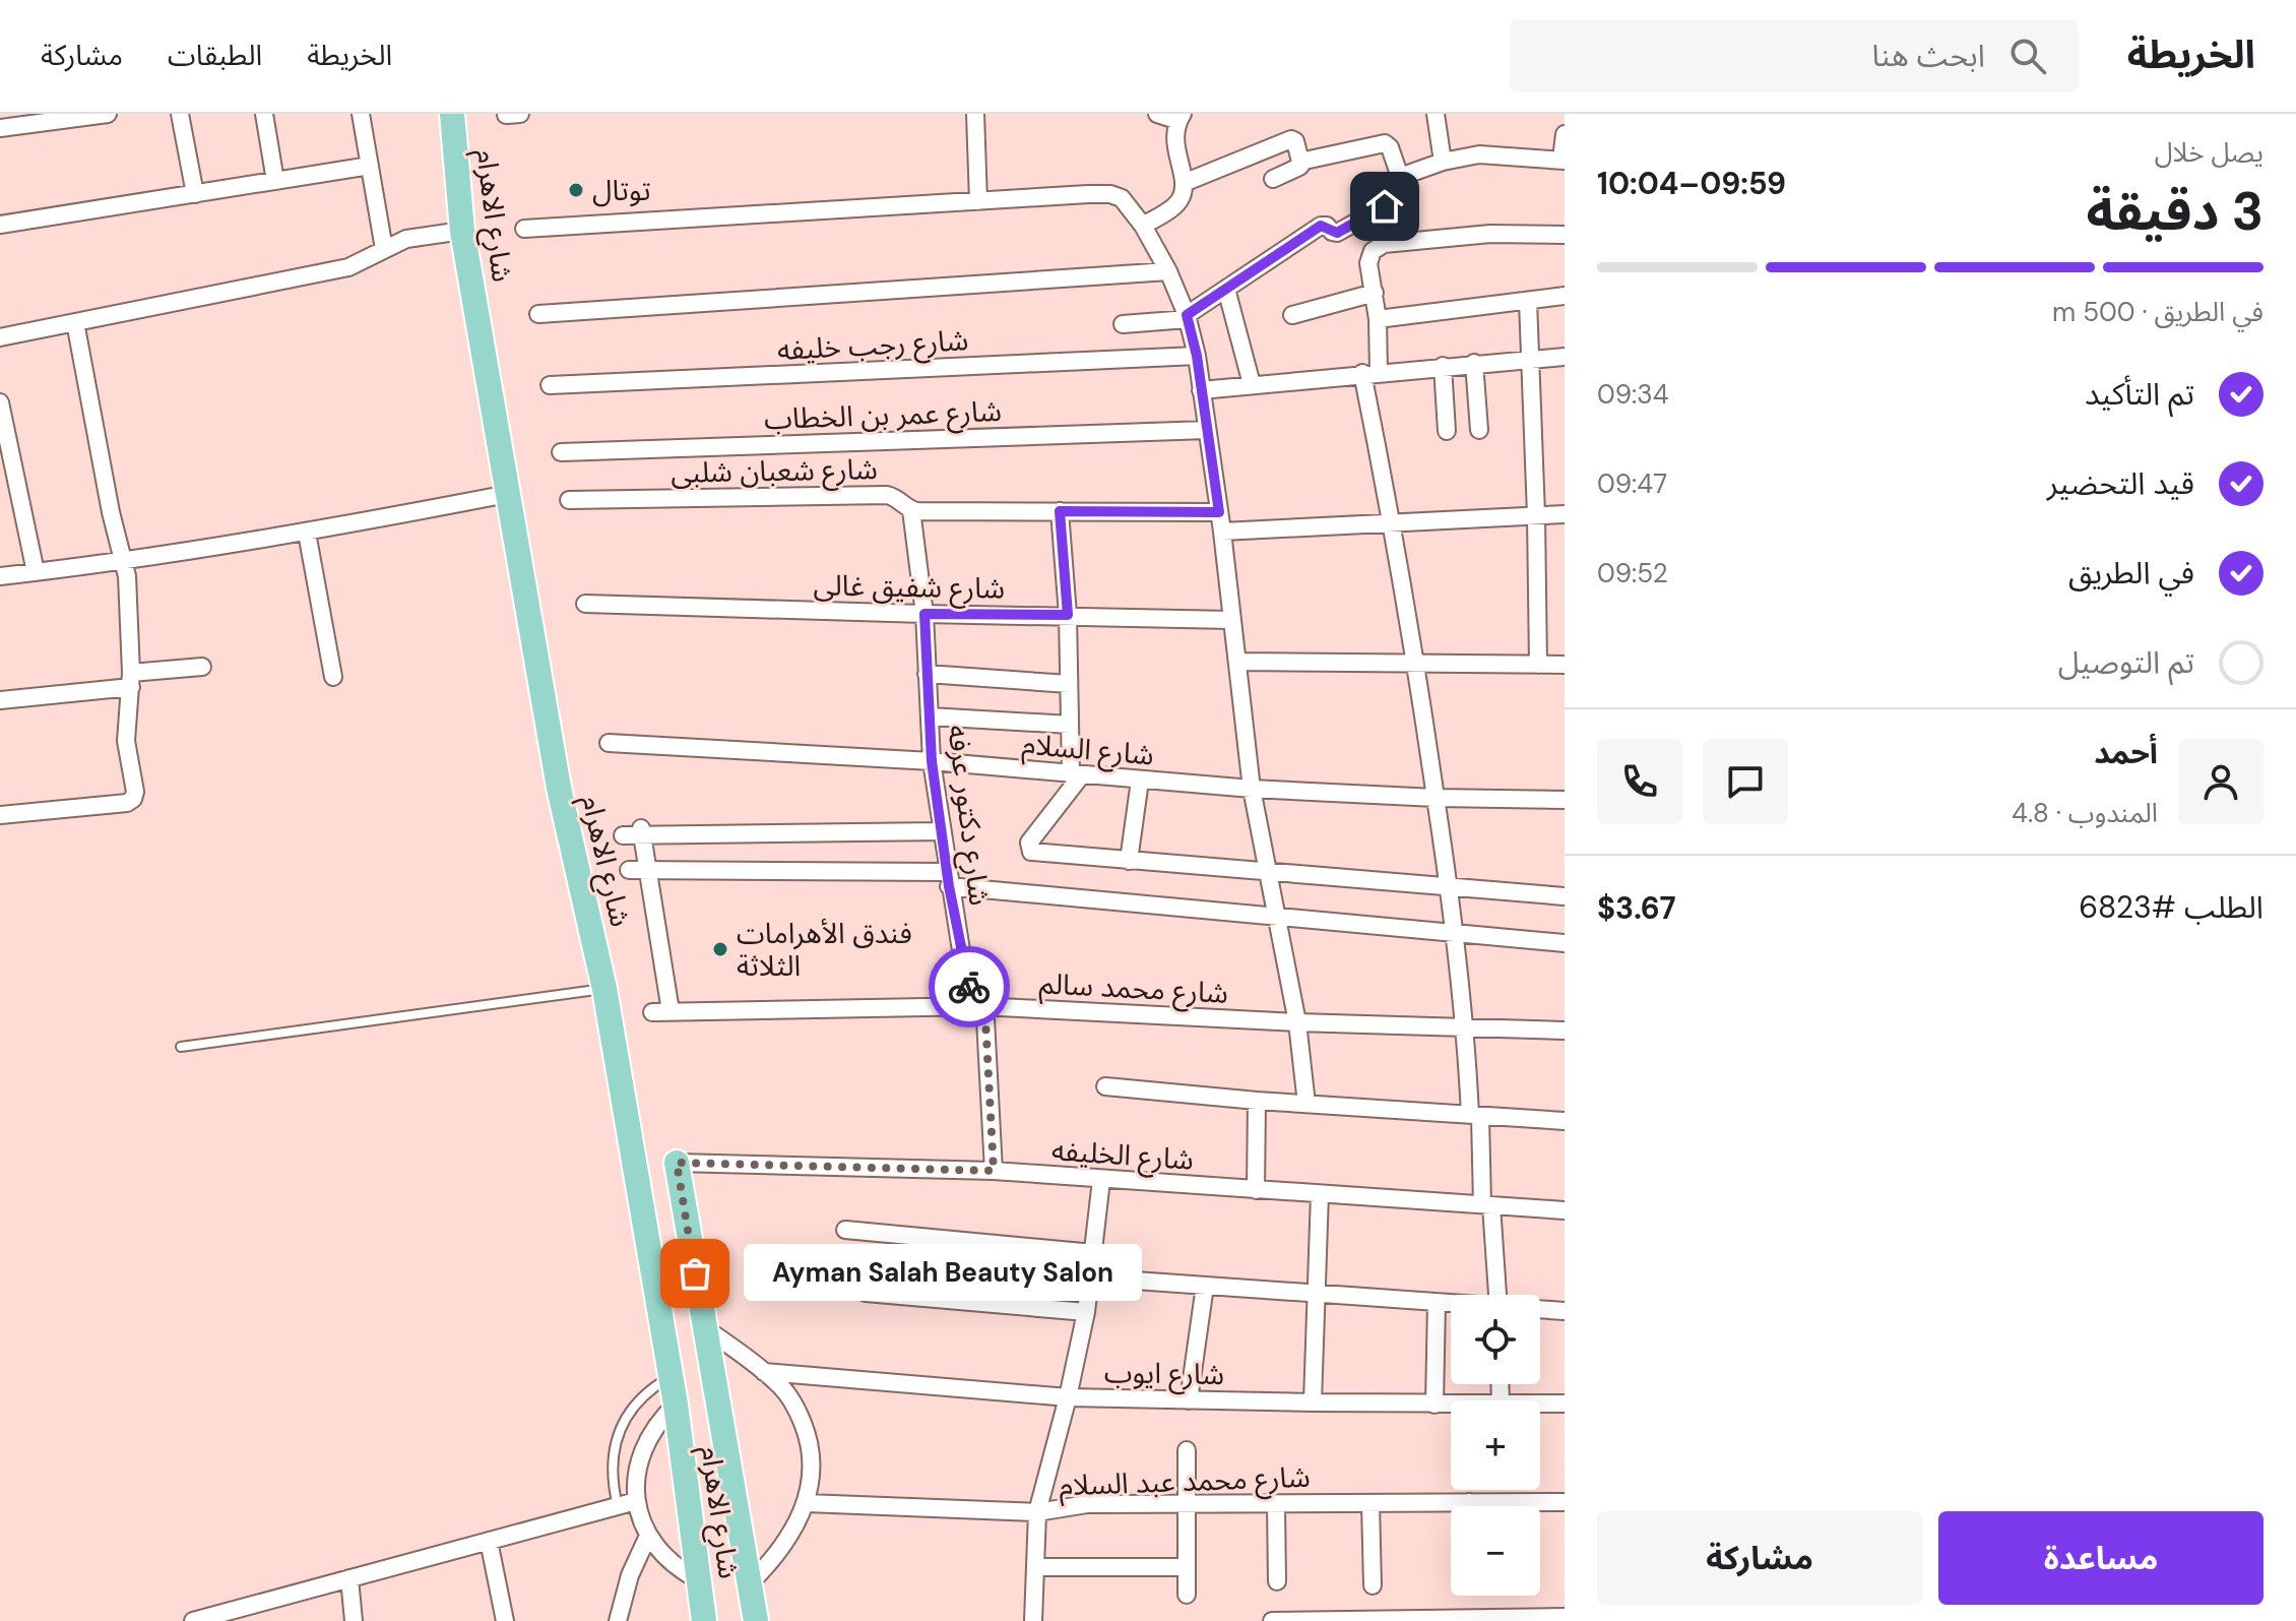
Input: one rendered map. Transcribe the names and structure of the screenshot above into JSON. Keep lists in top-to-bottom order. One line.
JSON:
{"streets":{"main road":["شارع الاهرام"],"street":["شارع رجب خليفه","شارع عمر بن الخطاب","شارع شعبان شلبى","شارع شفيق غالى","شارع السلام","شارع دكتور عرفه","شارع محمد سالم","شارع الخليفه","شارع ايوب","شارع محمد عبد السلام"]},"crossings":[["شارع الاهرام","شارع الخليفه"],["شارع شعبان شلبى","شارع دكتور عرفه"],["شارع شفيق غالى","شارع دكتور عرفه"],["شارع السلام","شارع دكتور عرفه"],["شارع دكتور عرفه","شارع محمد سالم"],["شارع دكتور عرفه","شارع الخليفه"]],"places":["توتال","فندق الأهرامات الثلاثة","Ayman Salah Beauty Salon"],"page":{"header":"الخريطة","search":"ابحث هنا","nav":["الخريطة","الطبقات","مشاركة"],"heading":["3 دقيقة","يصل خلال","09:59–10:04"],"panel":["أحمد","المندوب · 4.8","الطلب #6823","$3.67"],"bar":"في الطريق · 500 m","list":[["تم التأكيد","09:34"],["قيد التحضير","09:47"],["في الطريق","09:52"],"تم التوصيل"],"bubble":"Ayman Salah Beauty Salon","map_buttons":["+","−"],"buttons":["مساعدة","مشاركة"]}}
